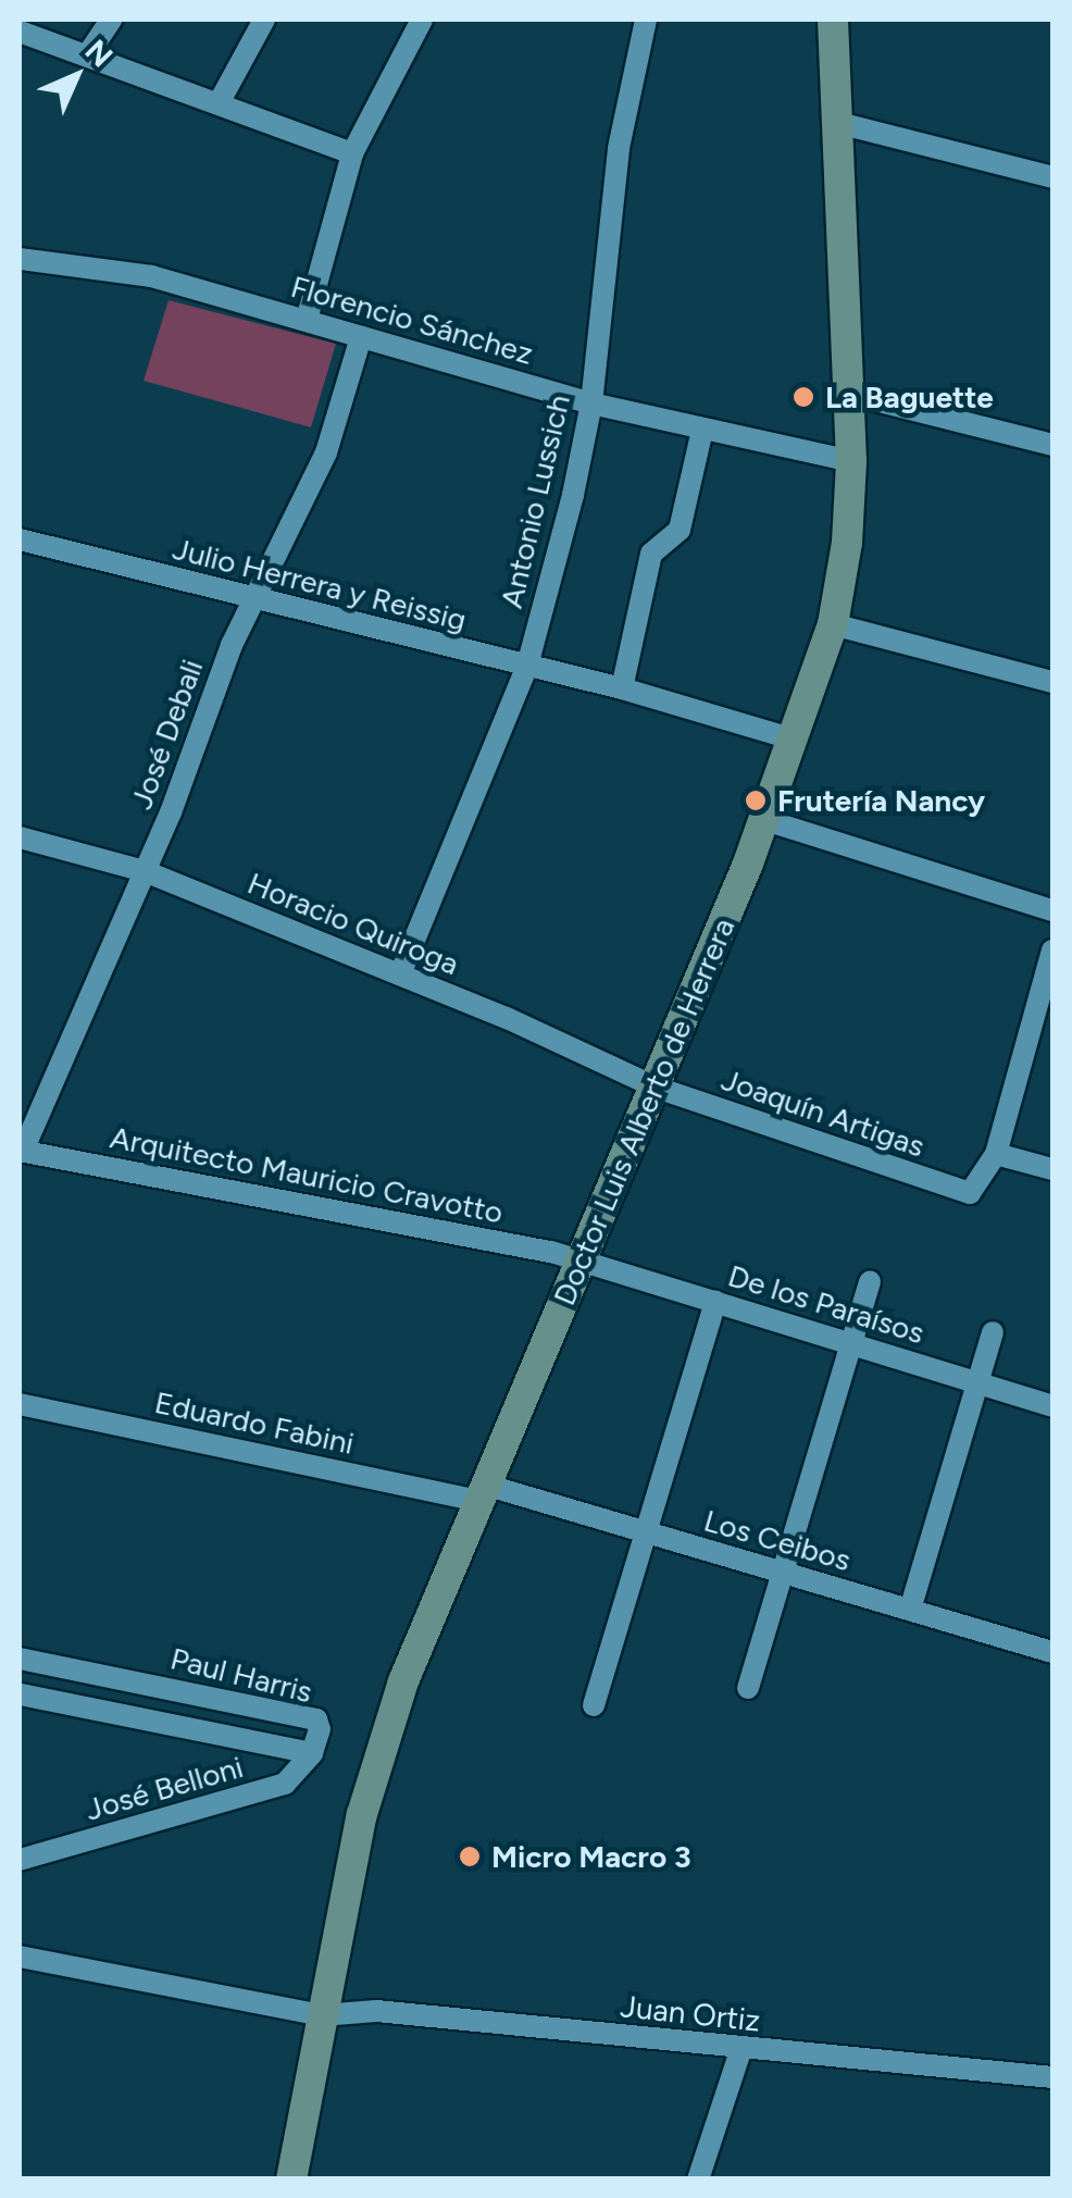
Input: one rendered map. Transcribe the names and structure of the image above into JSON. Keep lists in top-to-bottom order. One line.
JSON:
{"streets":{"street":["Florencio Sánchez","Antonio Lussich","Julio Herrera y Reissig","José Debali","Horacio Quiroga","Doctor Luis Alberto de Herrera","Joaquín Artigas","Arquitecto Mauricio Cravotto","De los Paraísos","Eduardo Fabini","Los Ceibos","Paul Harris","José Belloni","Juan Ortiz"]},"crossings":[["Florencio Sánchez","Antonio Lussich"],["Florencio Sánchez","José Debali"],["Florencio Sánchez","Doctor Luis Alberto de Herrera"],["Antonio Lussich","Julio Herrera y Reissig"],["Antonio Lussich","Horacio Quiroga"],["Julio Herrera y Reissig","José Debali"],["Julio Herrera y Reissig","Doctor Luis Alberto de Herrera"],["José Debali","Horacio Quiroga"],["José Debali","Arquitecto Mauricio Cravotto"],["Horacio Quiroga","Doctor Luis Alberto de Herrera"],["Horacio Quiroga","Joaquín Artigas"],["Doctor Luis Alberto de Herrera","Joaquín Artigas"],["Doctor Luis Alberto de Herrera","Arquitecto Mauricio Cravotto"],["Doctor Luis Alberto de Herrera","De los Paraísos"],["Doctor Luis Alberto de Herrera","Eduardo Fabini"],["Doctor Luis Alberto de Herrera","Los Ceibos"],["Doctor Luis Alberto de Herrera","Juan Ortiz"],["Arquitecto Mauricio Cravotto","De los Paraísos"],["Eduardo Fabini","Los Ceibos"],["Paul Harris","José Belloni"]],"places":["La Baguette","Frutería Nancy","Micro Macro 3"],"north":"top right"}
